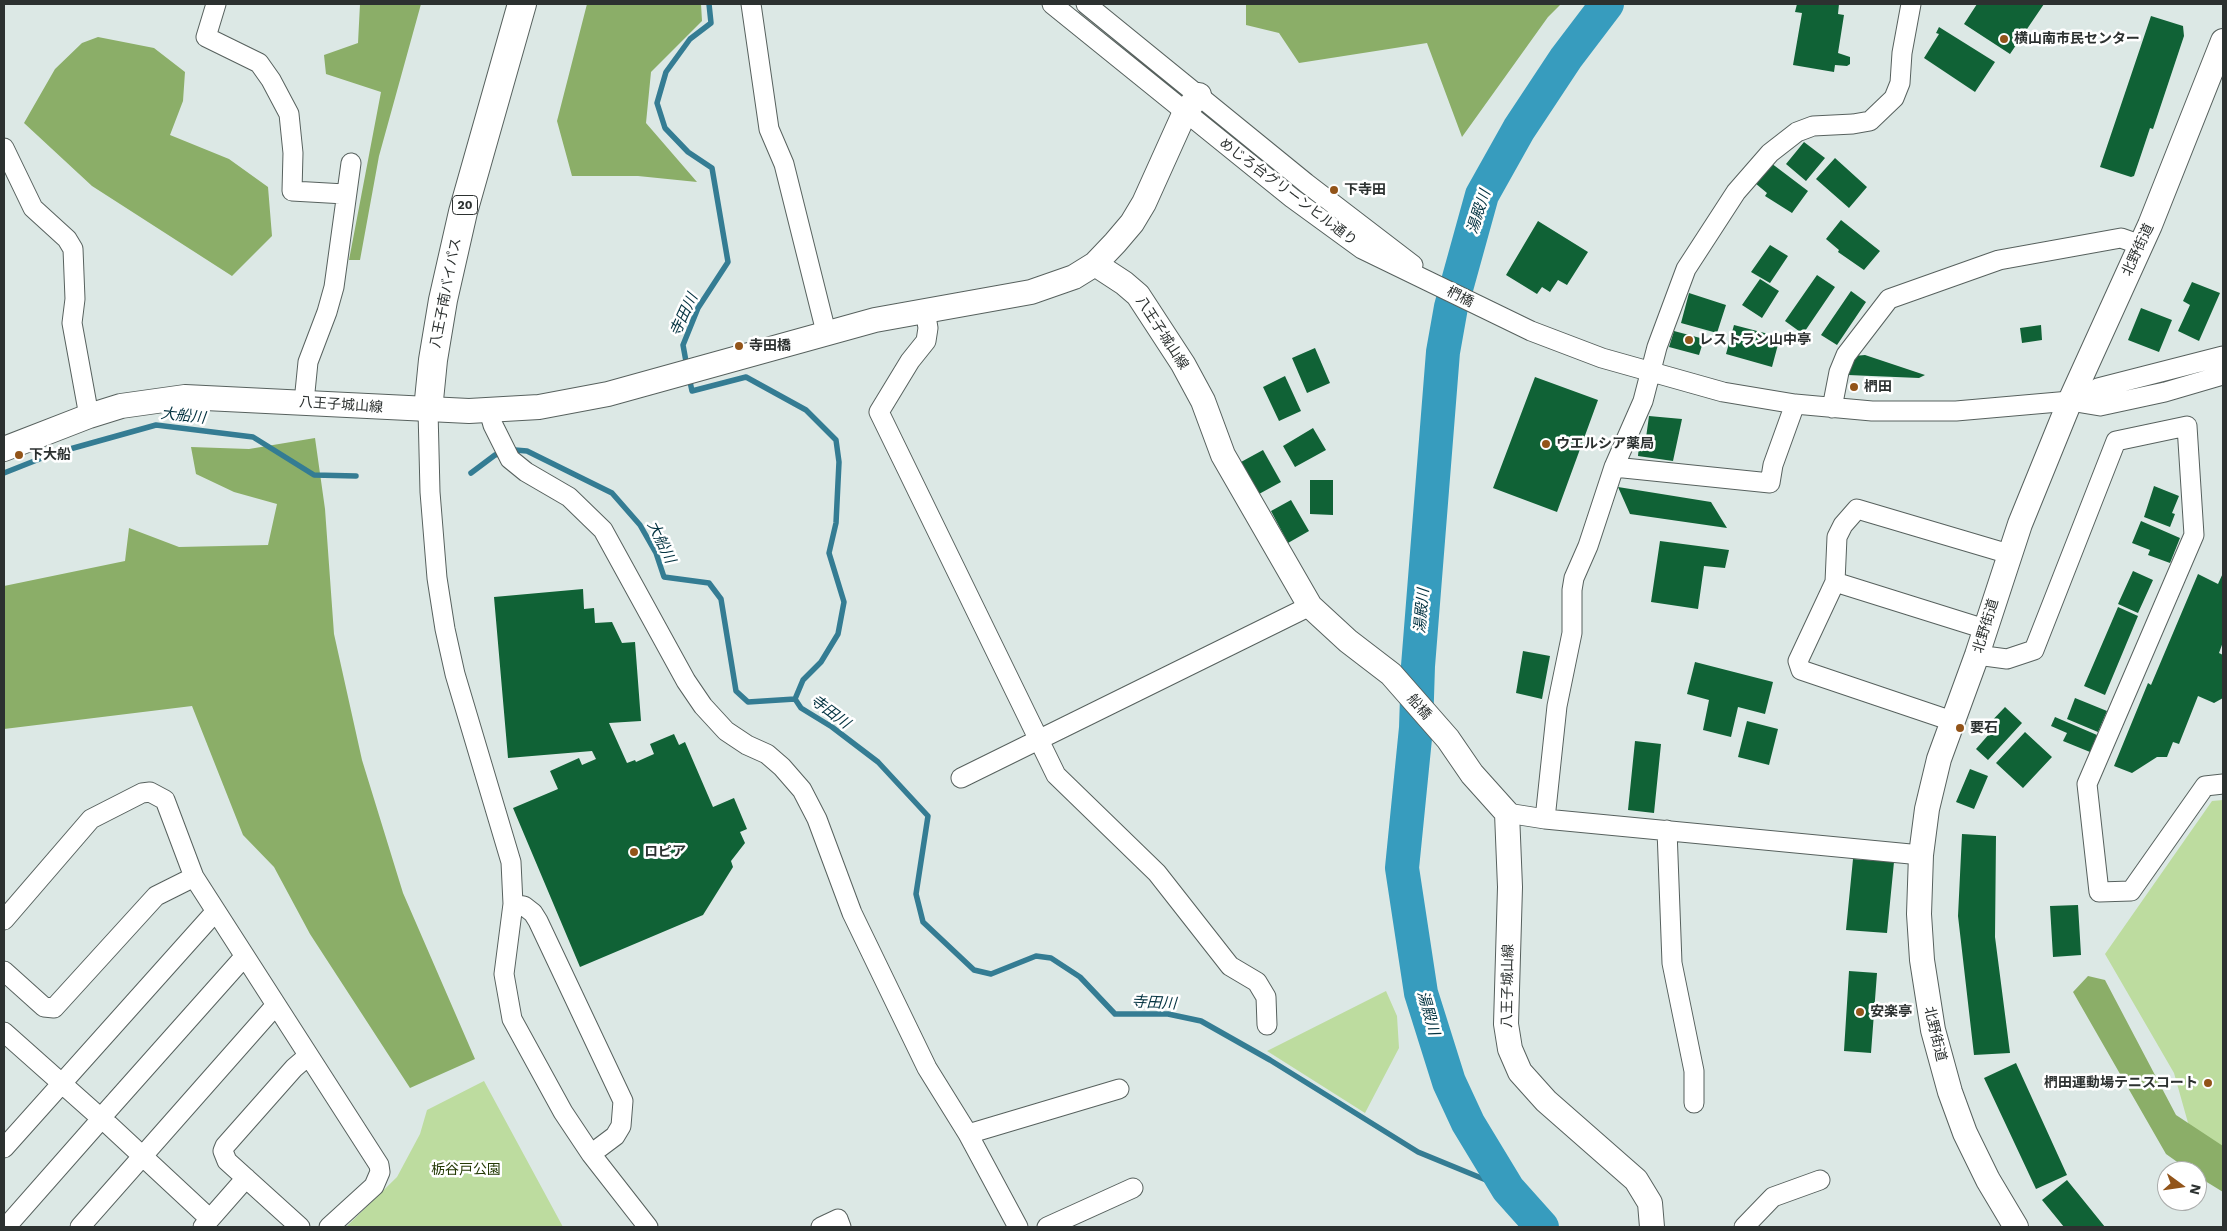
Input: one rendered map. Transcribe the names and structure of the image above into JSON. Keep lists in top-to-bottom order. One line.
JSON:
{"streets":{"highway":["20","八王子南バイパス"],"main road":["北野街道","八王子城山線","船橋"],"street":["めじろ台グリーンヒル通り","椚橋"]},"crossings":[["めじろ台グリーンヒル通り","椚橋"],["八王子南バイパス","八王子城山線"],["八王子城山線","船橋"]],"water":["湯殿川","寺田川","大船川"],"parks":["栃谷戸公園"],"places":["横山南市民センター","下寺田","レストラン山中亭","寺田橋","椚田","ウエルシア薬局","下大船","要石","ロピア","安楽亭","椚田運動場テニスコート"],"north":"right"}
